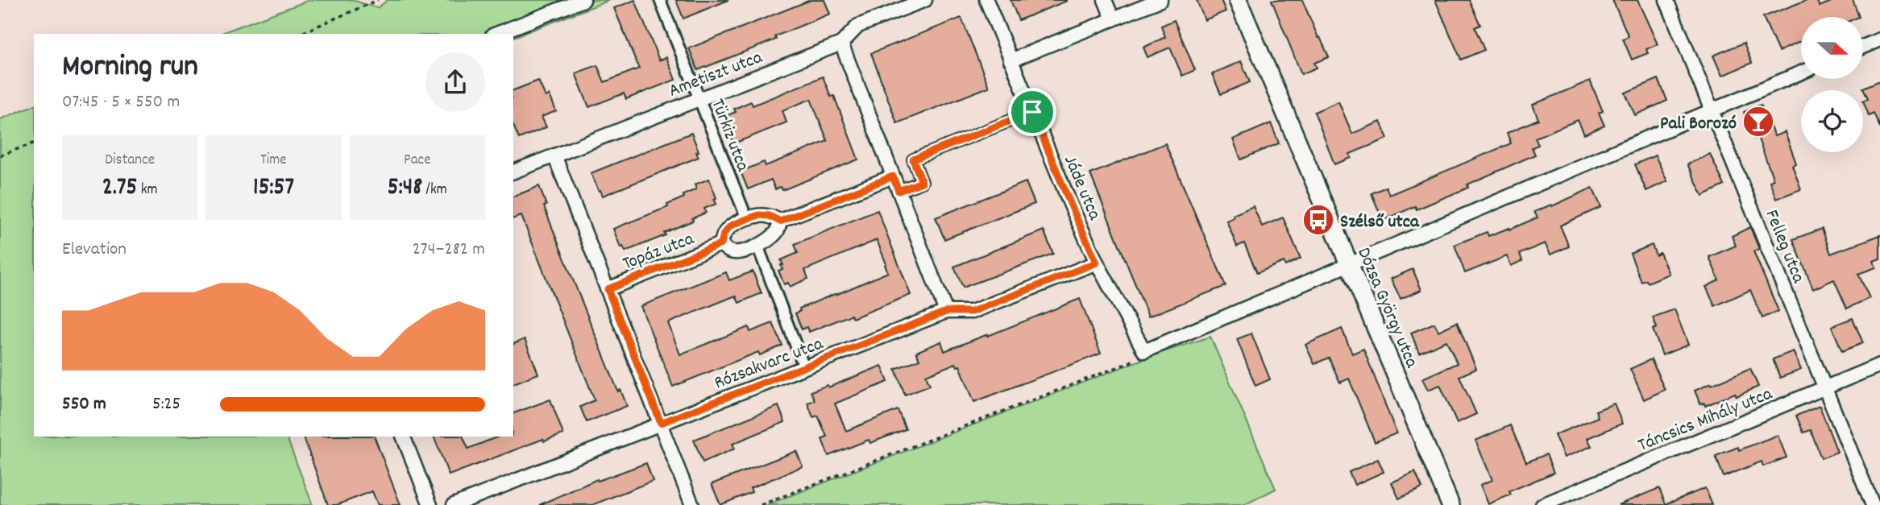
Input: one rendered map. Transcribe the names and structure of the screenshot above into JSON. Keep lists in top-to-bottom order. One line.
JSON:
{"streets":{"street":["Ametiszt utca","Türkiz utca","Jáde utca","Felleg utca","Topáz utca","Dózsa György utca","Rózsakvarc utca","Táncsics Mihály utca"]},"crossings":[["Ametiszt utca","Türkiz utca"],["Türkiz utca","Topáz utca"],["Jáde utca","Rózsakvarc utca"],["Felleg utca","Táncsics Mihály utca"]],"places":{"bar":["Pali Borozó"],"bus stop":["Szélső utca"]},"north":"right","page":{"heading":["Morning run","07:45 · 5 × 550 m"],"stats":[["Distance","2.75 km"],["Time","15:57"],["Pace","5:48 /km"]],"chart":["Elevation","274–282 m"],"list":[{"name":"550 m","note":"5:25"}]}}
